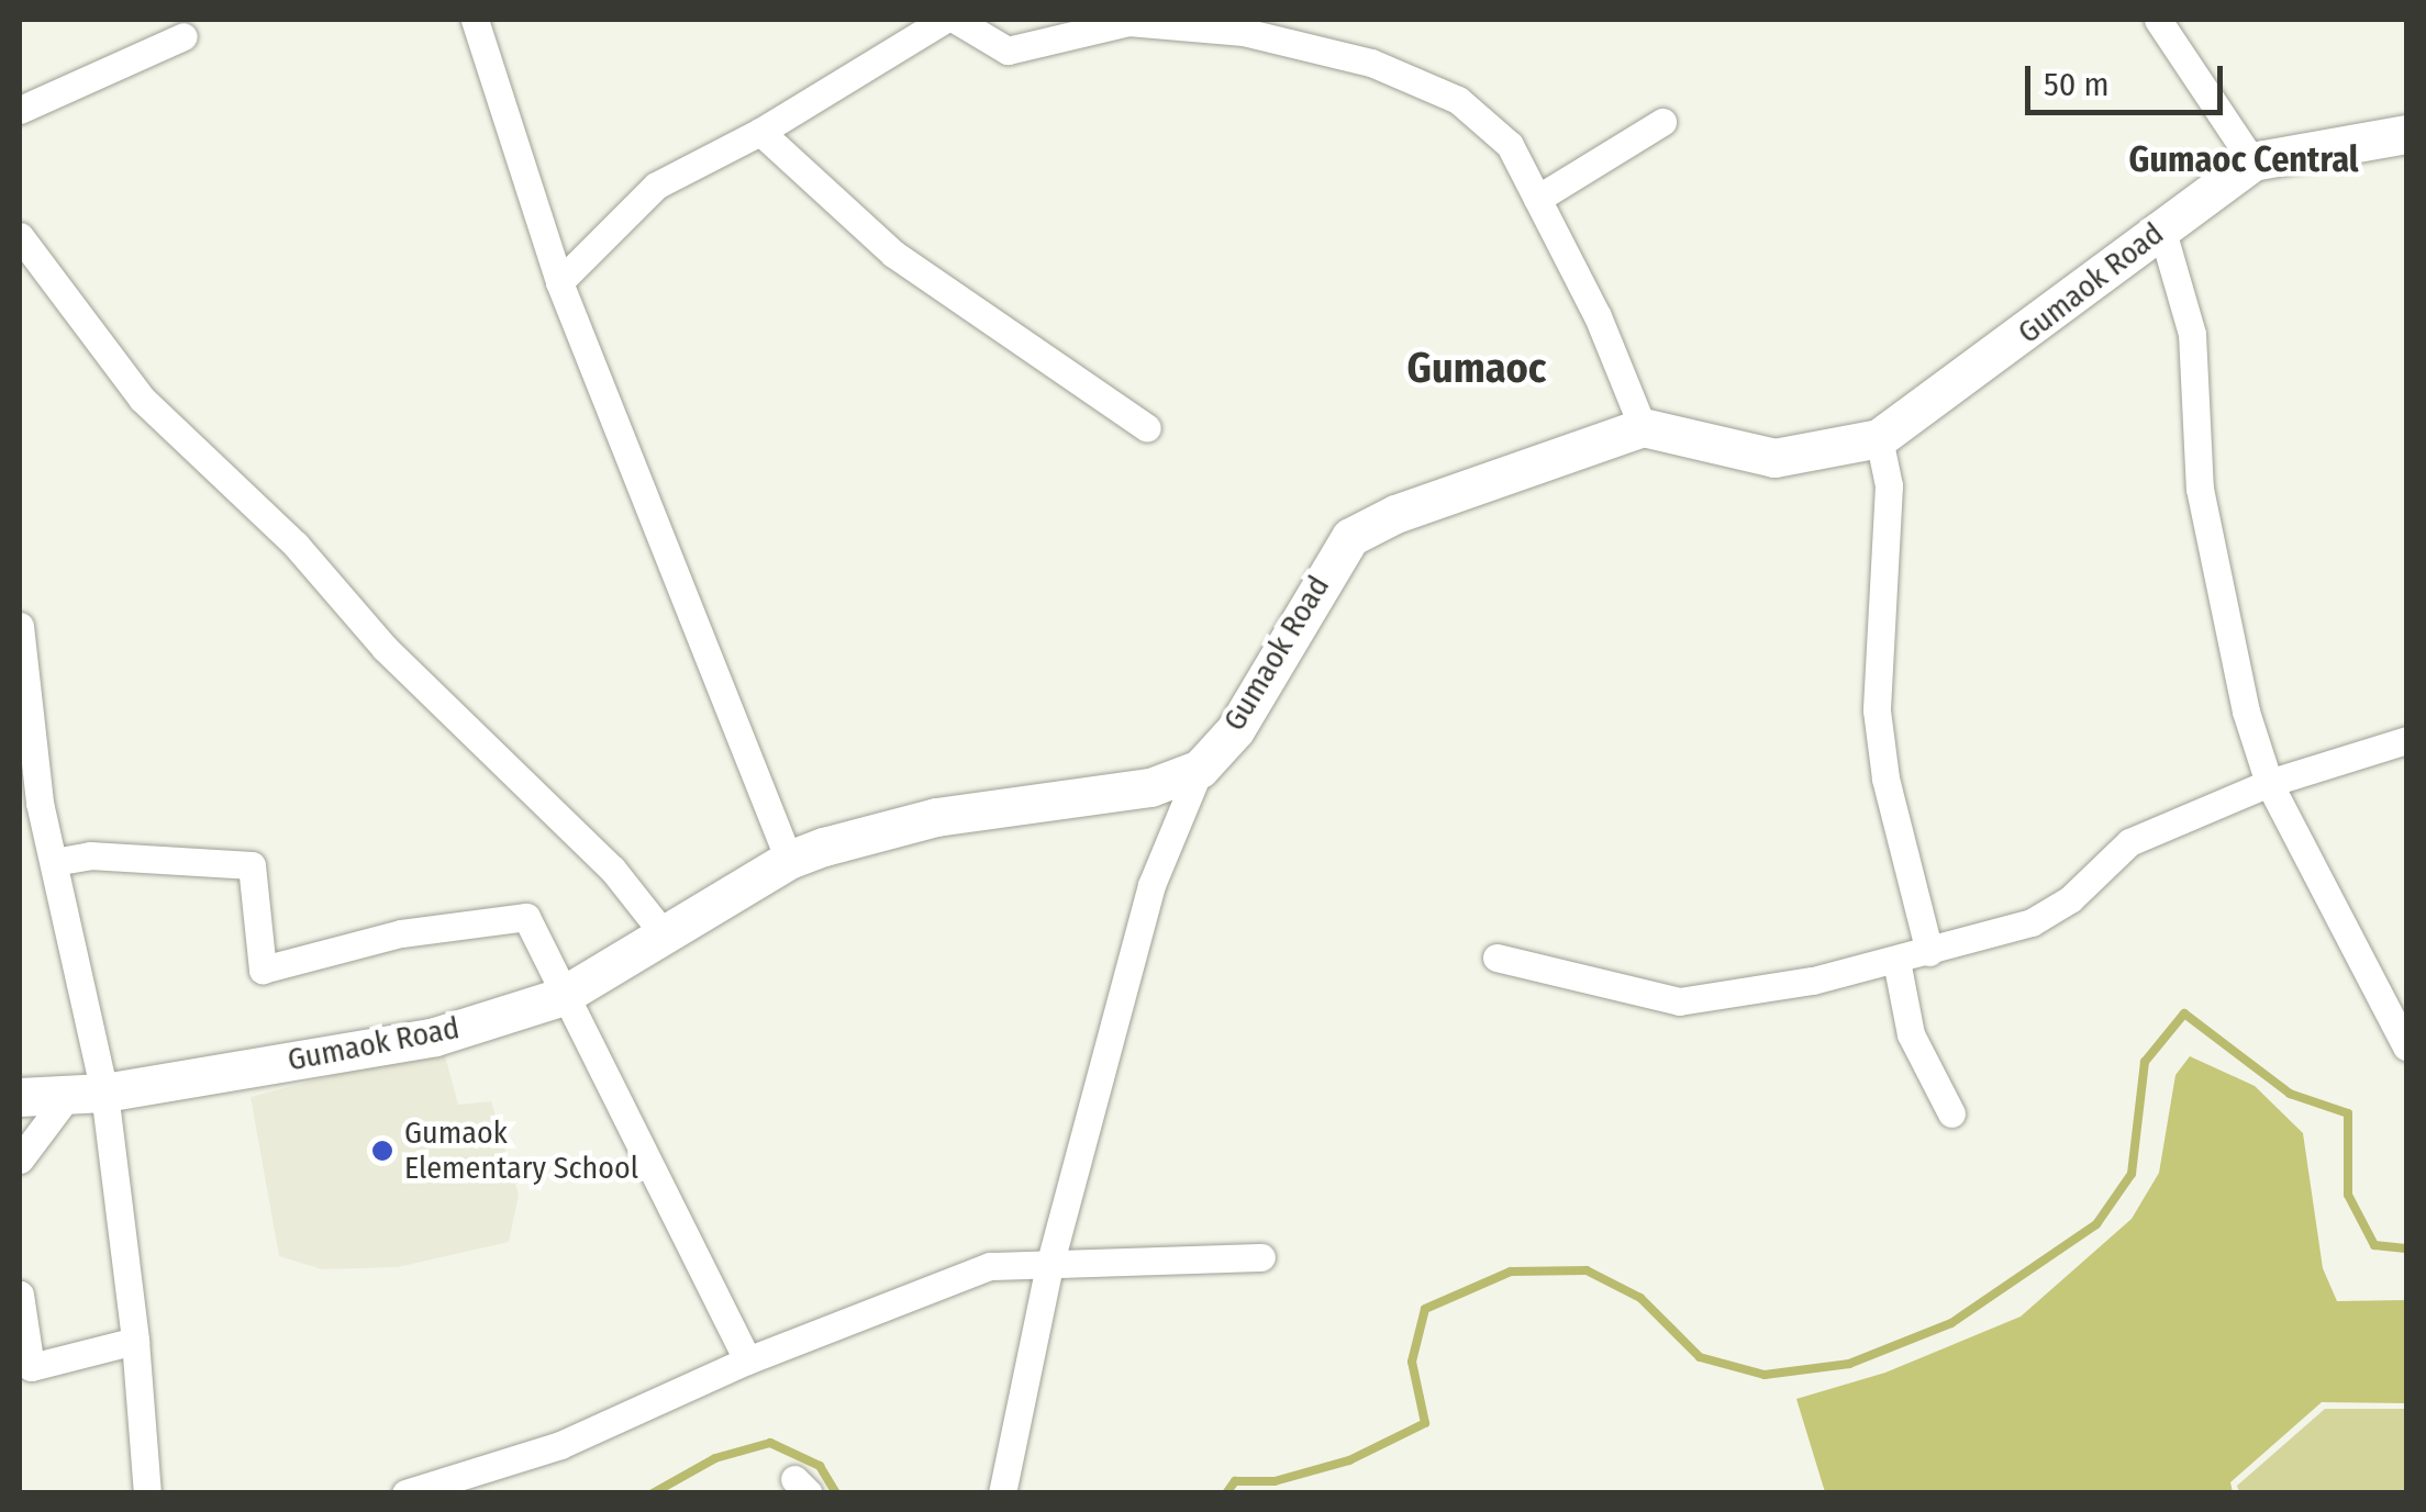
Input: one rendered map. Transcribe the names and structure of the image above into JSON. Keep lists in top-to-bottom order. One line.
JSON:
{"streets":{"street":["Gumaok Road"]},"districts":["Gumaoc Central","Gumaoc"],"places":["Gumaok Elementary School"],"scale_bar":"50 m"}
